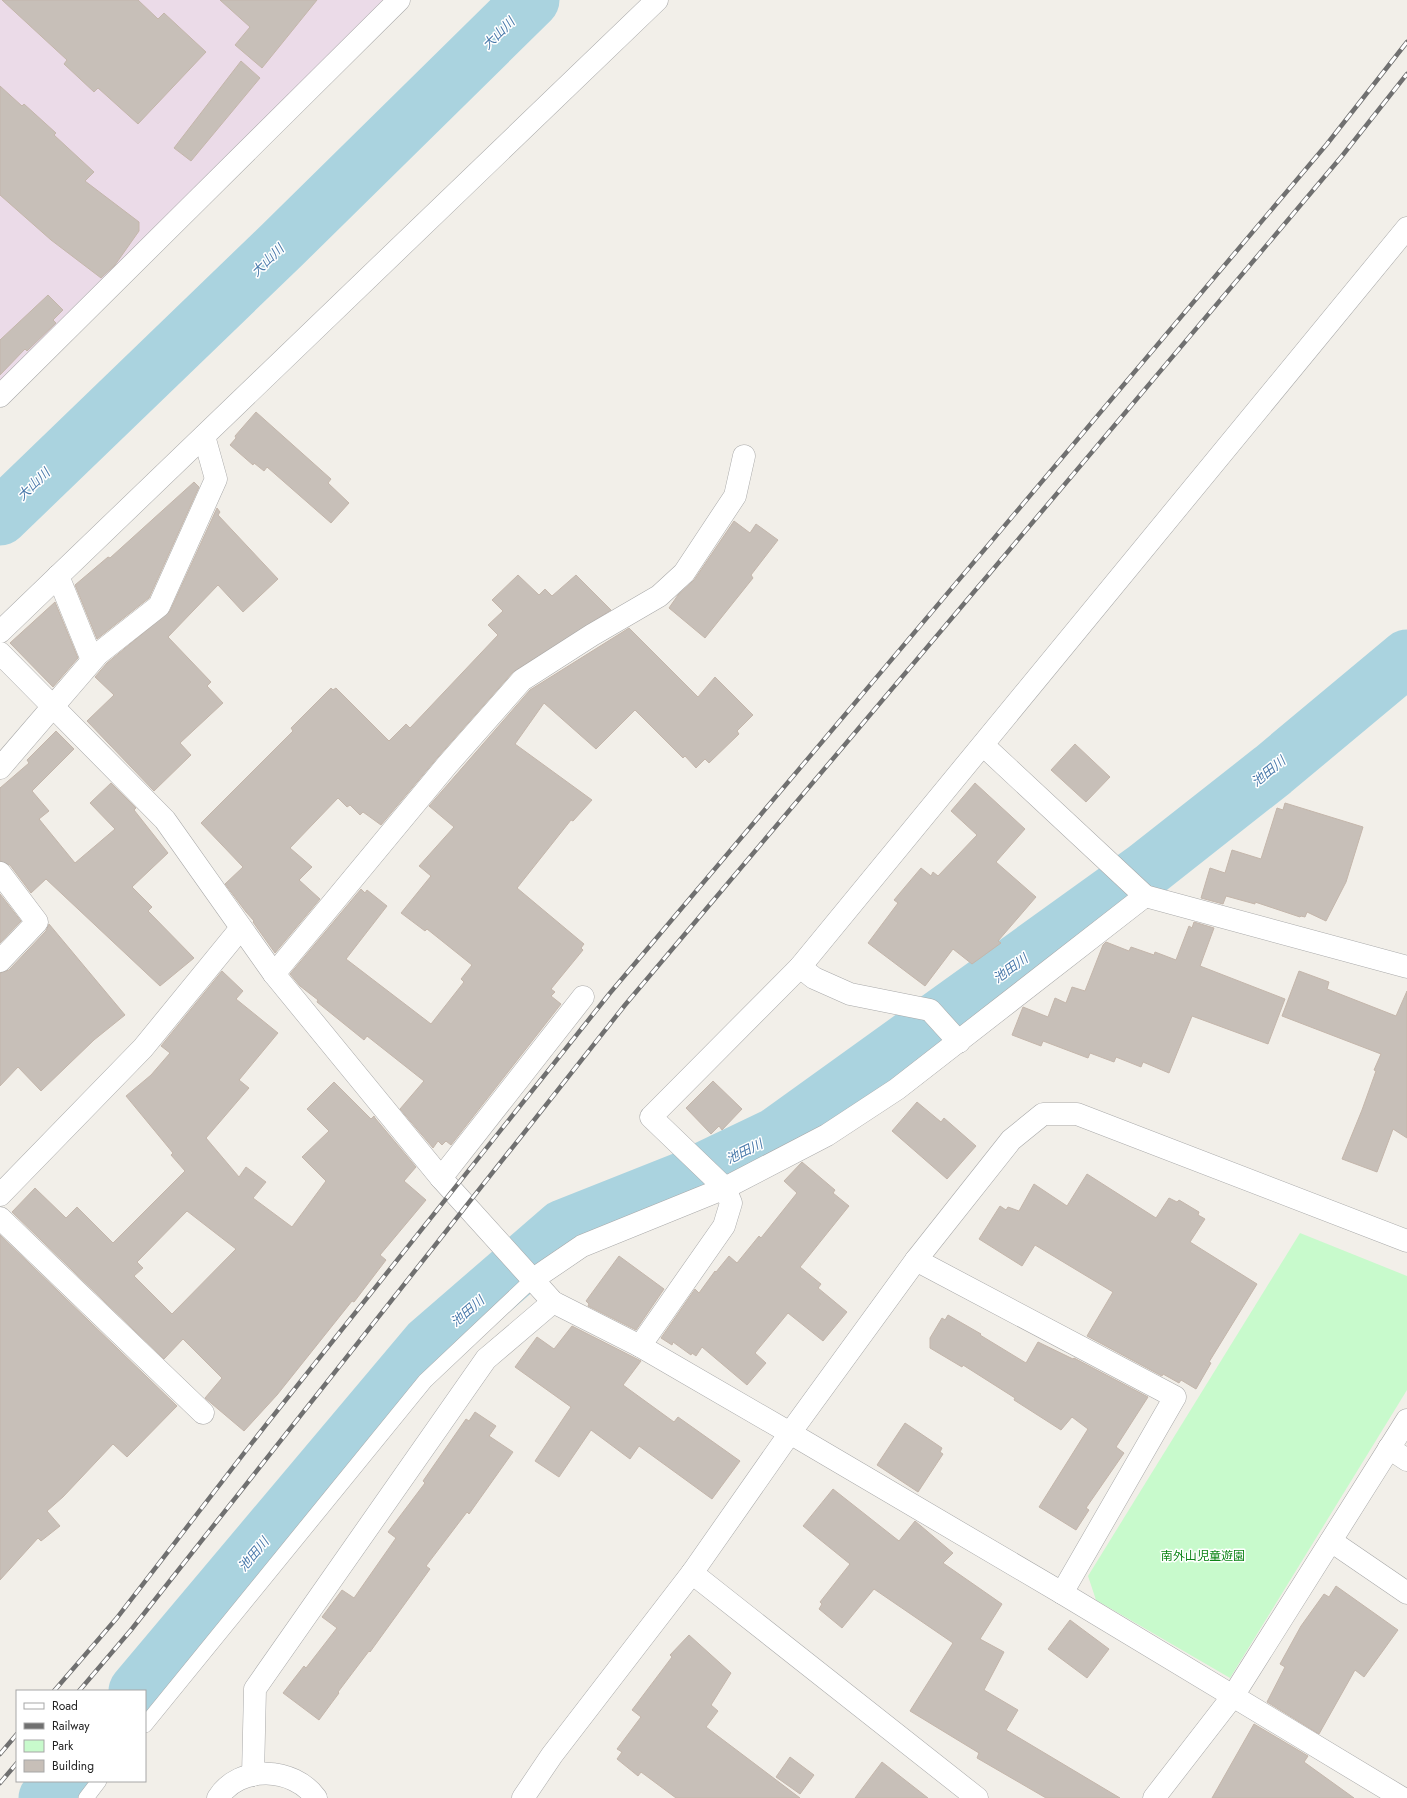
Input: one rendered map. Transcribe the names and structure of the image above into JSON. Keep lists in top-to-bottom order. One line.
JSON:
{"water":["大山川","池田川"],"parks":["南外山児童遊園"],"legend":["Road","Railway","Park","Building"]}
